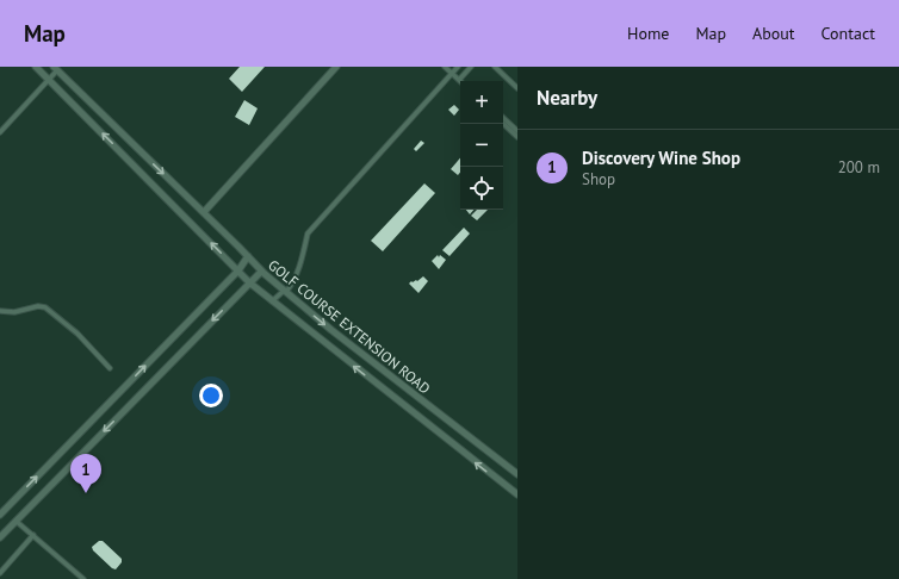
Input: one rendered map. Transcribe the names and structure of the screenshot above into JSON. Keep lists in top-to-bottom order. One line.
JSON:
{"streets":{"main road":["GOLF COURSE EXTENSION ROAD"]},"page":{"header":"Map","nav":["Home","Map","About","Contact"],"heading":"Nearby","map_buttons":["+","−"],"list":[{"mark":"1","name":"Discovery Wine Shop","note":"Shop","value":"200 m"}],"pins":"1"}}
